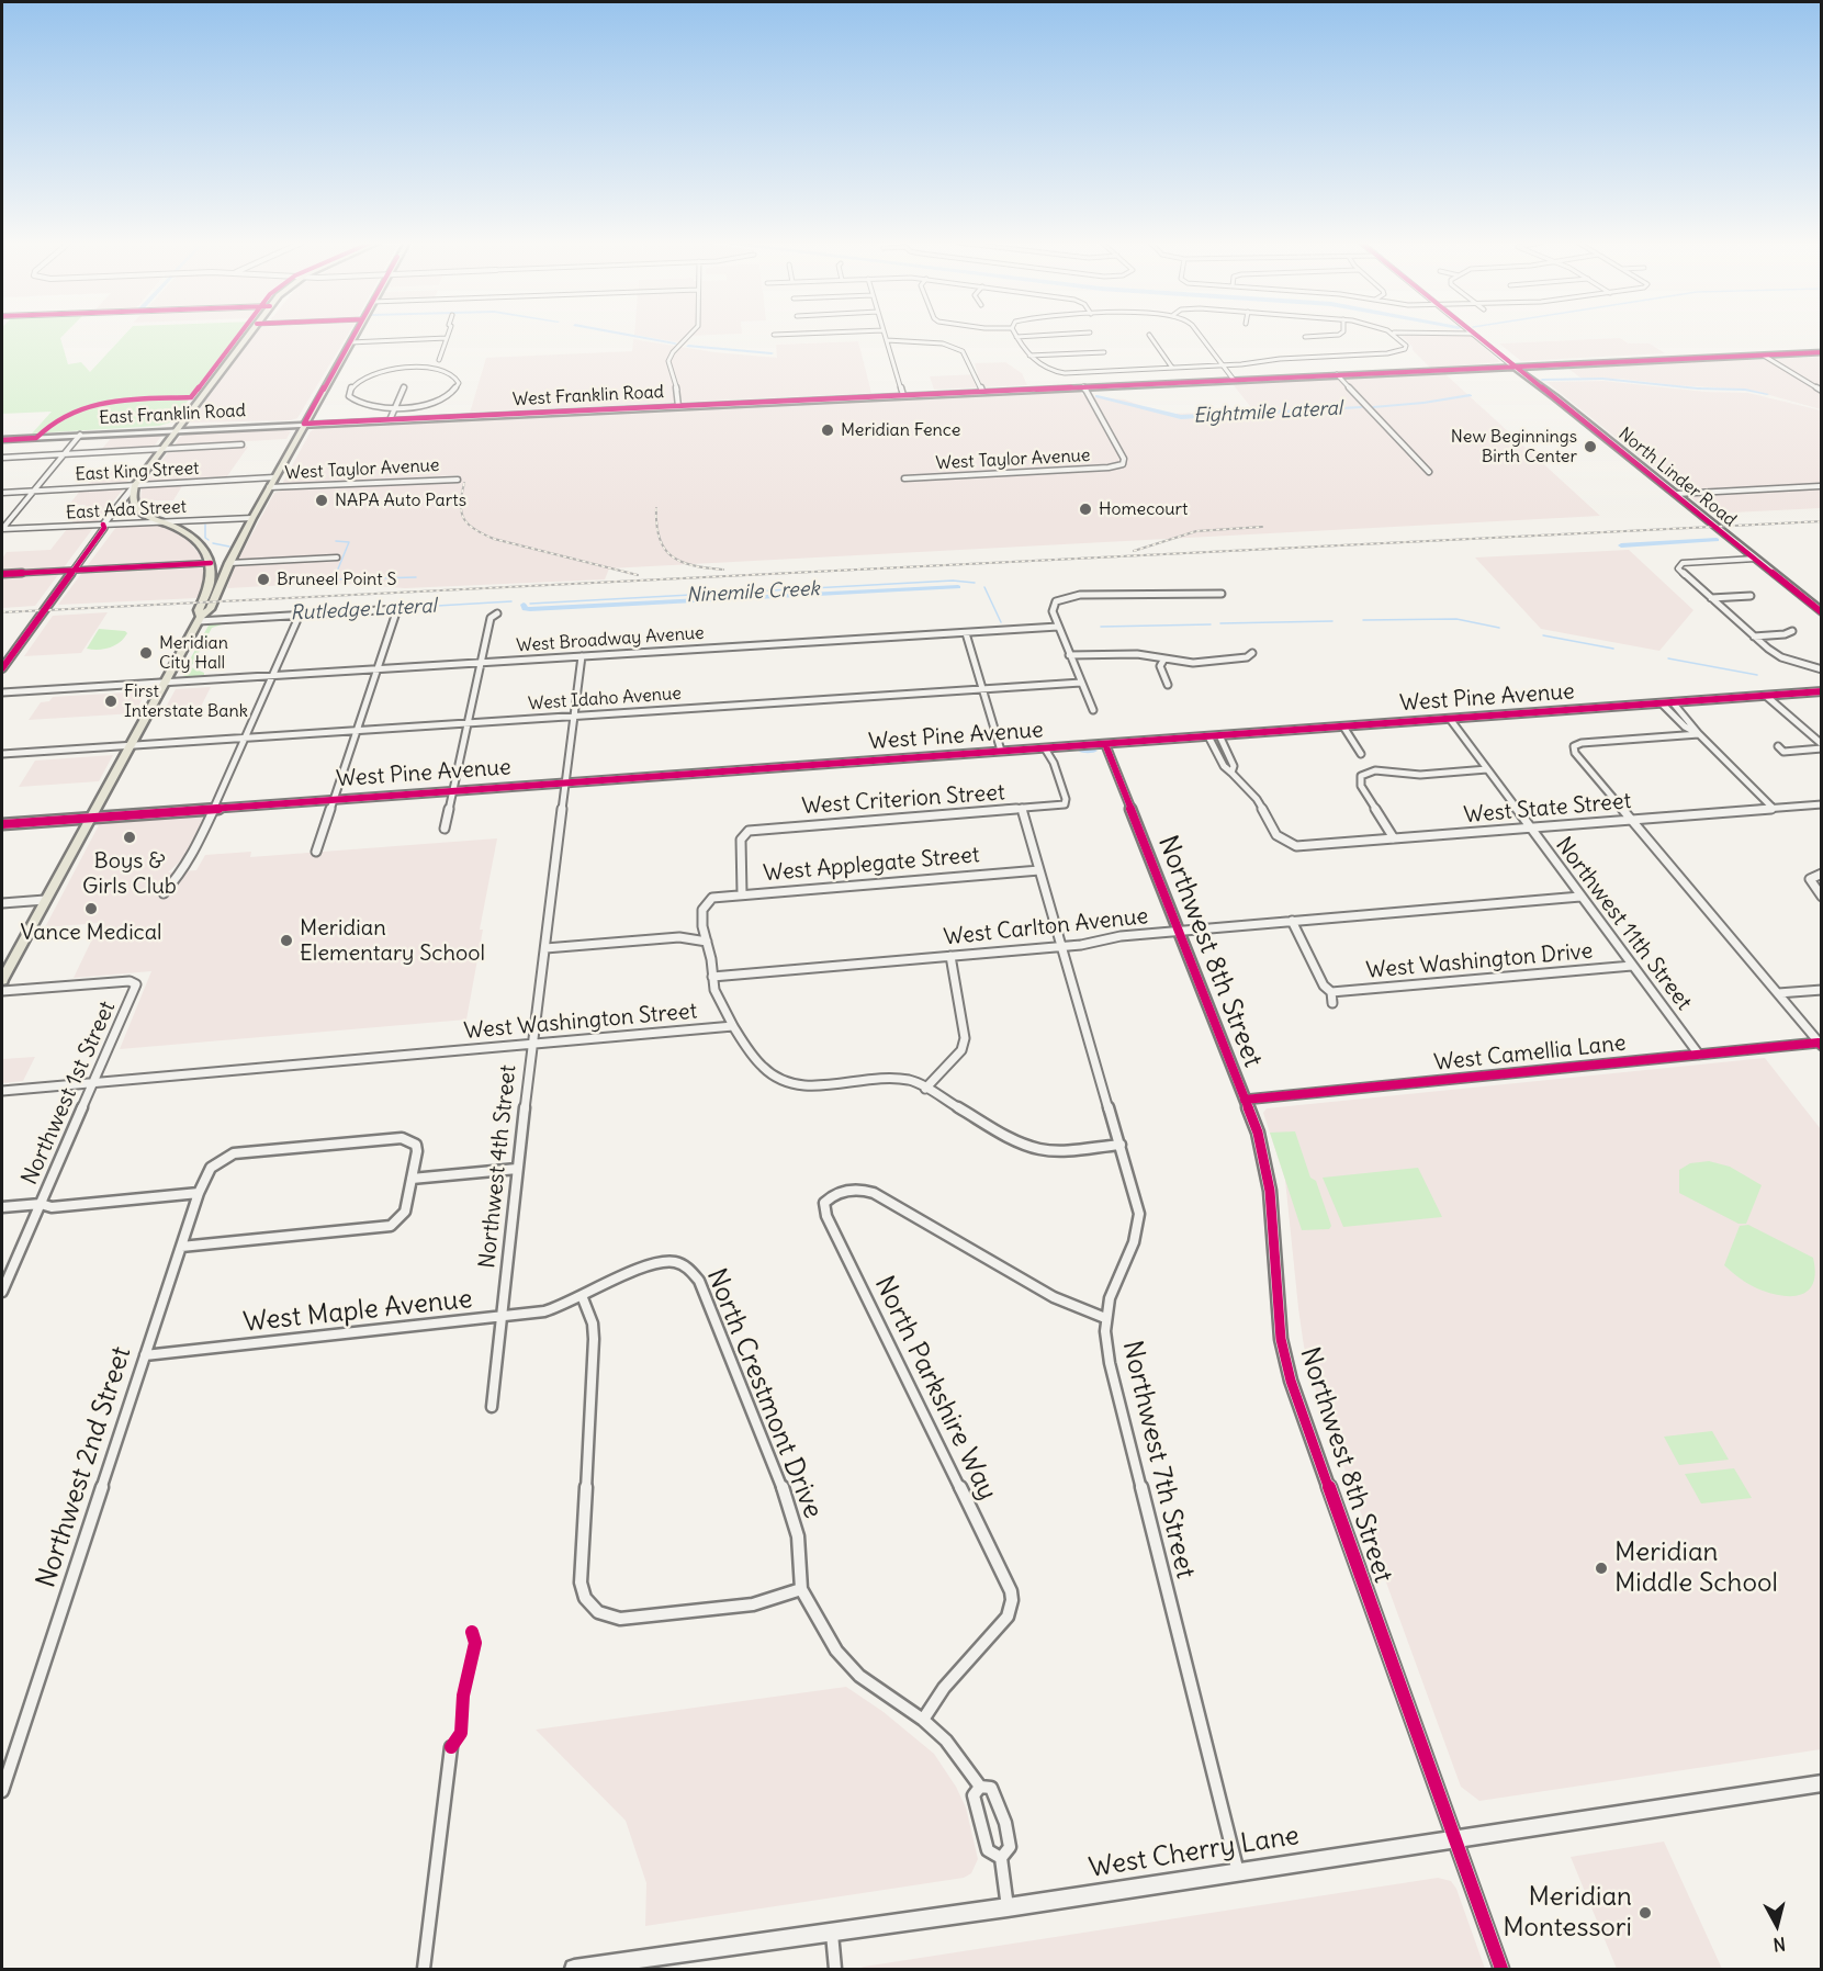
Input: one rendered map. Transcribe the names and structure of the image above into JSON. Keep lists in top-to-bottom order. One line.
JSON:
{"streets":{"main road":["West Franklin Road","East Franklin Road","North Linder Road","West Cherry Lane"],"street":["West Taylor Avenue","East King Street","East Ada Street","West Broadway Avenue","West Pine Avenue","West Idaho Avenue","West Criterion Street","West State Street","West Applegate Street","Northwest 11th Street","West Carlton Avenue","Northwest 8th Street","West Washington Drive","West Washington Street","West Camellia Lane","Northwest 1st Street","Northwest 4th Street","West Maple Avenue","North Parkshire Way","North Crestmont Drive","Northwest 7th Street","Northwest 2nd Street"]},"crossings":[["West Franklin Road","East Franklin Road"],["West Franklin Road","West Taylor Avenue"],["West Franklin Road","North Linder Road"],["West Broadway Avenue","Northwest 4th Street"],["West Pine Avenue","West Criterion Street"],["West Pine Avenue","Northwest 11th Street"],["West Pine Avenue","Northwest 8th Street"],["West Pine Avenue","Northwest 4th Street"],["West Idaho Avenue","Northwest 4th Street"],["West Criterion Street","West Applegate Street"],["West Criterion Street","Northwest 7th Street"],["West State Street","Northwest 11th Street"],["West Applegate Street","Northwest 7th Street"],["Northwest 11th Street","West Carlton Avenue"],["Northwest 11th Street","West Washington Drive"],["Northwest 11th Street","West Camellia Lane"],["West Carlton Avenue","Northwest 8th Street"],["West Carlton Avenue","Northwest 7th Street"],["Northwest 8th Street","West Camellia Lane"],["Northwest 8th Street","West Cherry Lane"],["West Washington Street","Northwest 1st Street"],["West Washington Street","Northwest 4th Street"],["Northwest 4th Street","West Maple Avenue"],["West Maple Avenue","North Crestmont Drive"],["West Maple Avenue","Northwest 2nd Street"],["North Parkshire Way","North Crestmont Drive"],["North Parkshire Way","Northwest 7th Street"],["North Crestmont Drive","West Cherry Lane"],["Northwest 7th Street","West Cherry Lane"]],"water":["Eightmile Lateral","Ninemile Creek","Rutledge Lateral"],"places":["Meridian Fence","New Beginnings Birth Center","NAPA Auto Parts","Homecourt","Bruneel Point S","Meridian City Hall","First Interstate Bank","Boys & Girls Club","Vance Medical","Meridian Elementary School","Meridian Middle School","Meridian Montessori"],"north":"bottom"}
